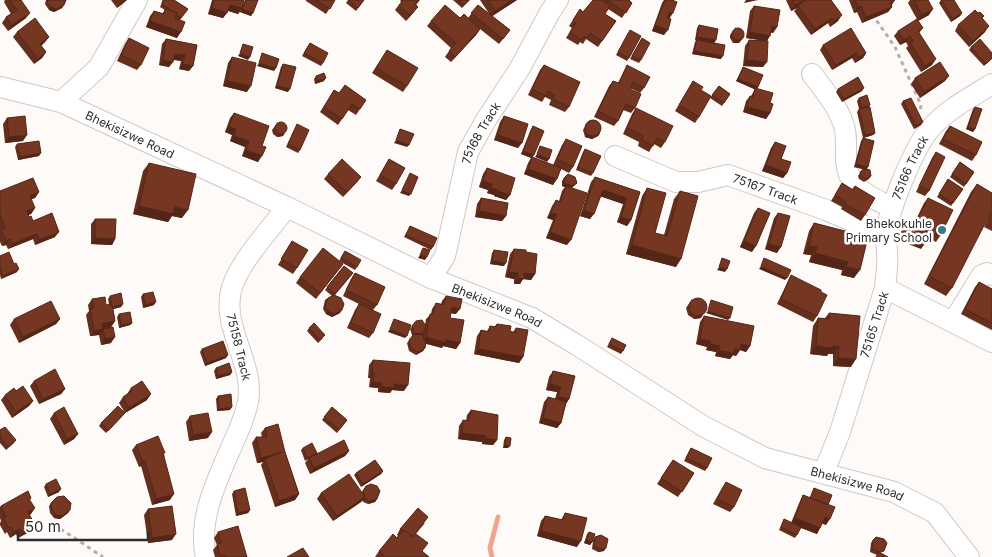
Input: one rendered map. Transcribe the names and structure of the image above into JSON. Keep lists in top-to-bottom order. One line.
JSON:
{"streets":{"street":["Bhekisizwe Road","75168 Track","75166 Track","75167 Track","75165 Track","75158 Track"]},"crossings":[["Bhekisizwe Road","75168 Track"],["Bhekisizwe Road","75165 Track"],["Bhekisizwe Road","75158 Track"],["75166 Track","75167 Track"],["75166 Track","75165 Track"]],"places":["Bhekokuhle Primary School"],"scale_bar":"50 m"}
